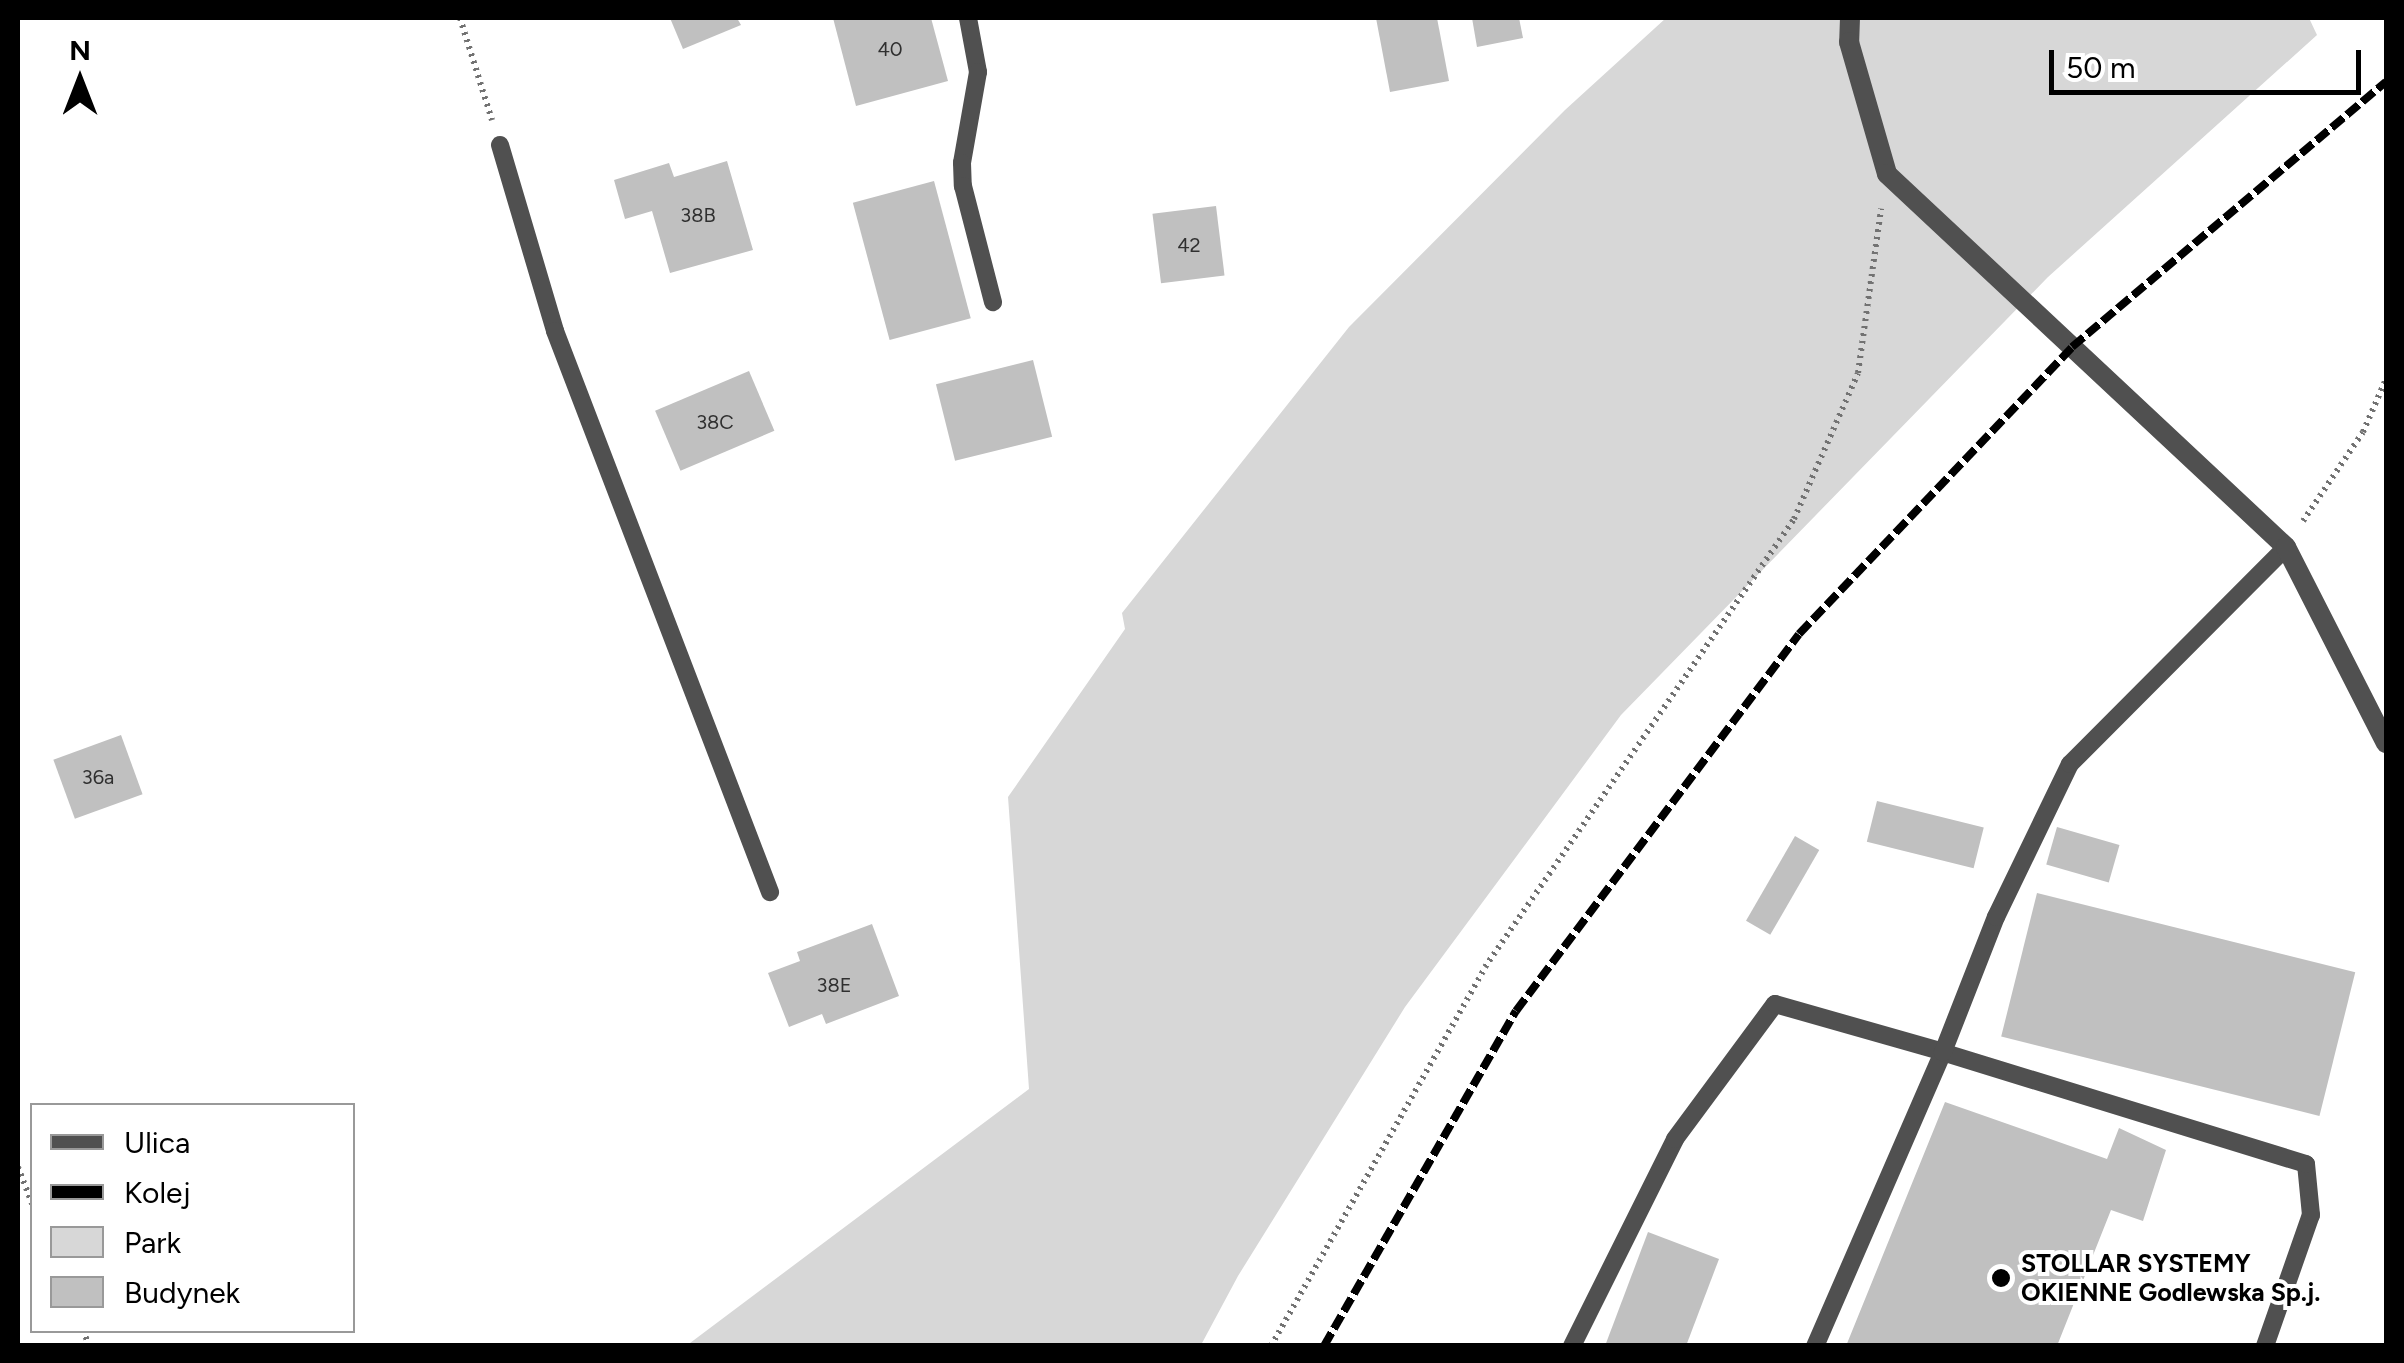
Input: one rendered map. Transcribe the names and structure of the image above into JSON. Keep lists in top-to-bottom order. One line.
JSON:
{"places":["STOLLAR SYSTEMY OKIENNE Godlewska Sp.j."],"house_numbers":["40","38B","42","38C","36a","38E"],"legend":["Ulica","Kolej","Park","Budynek"],"scale_bar":"50 m","north":"top"}
